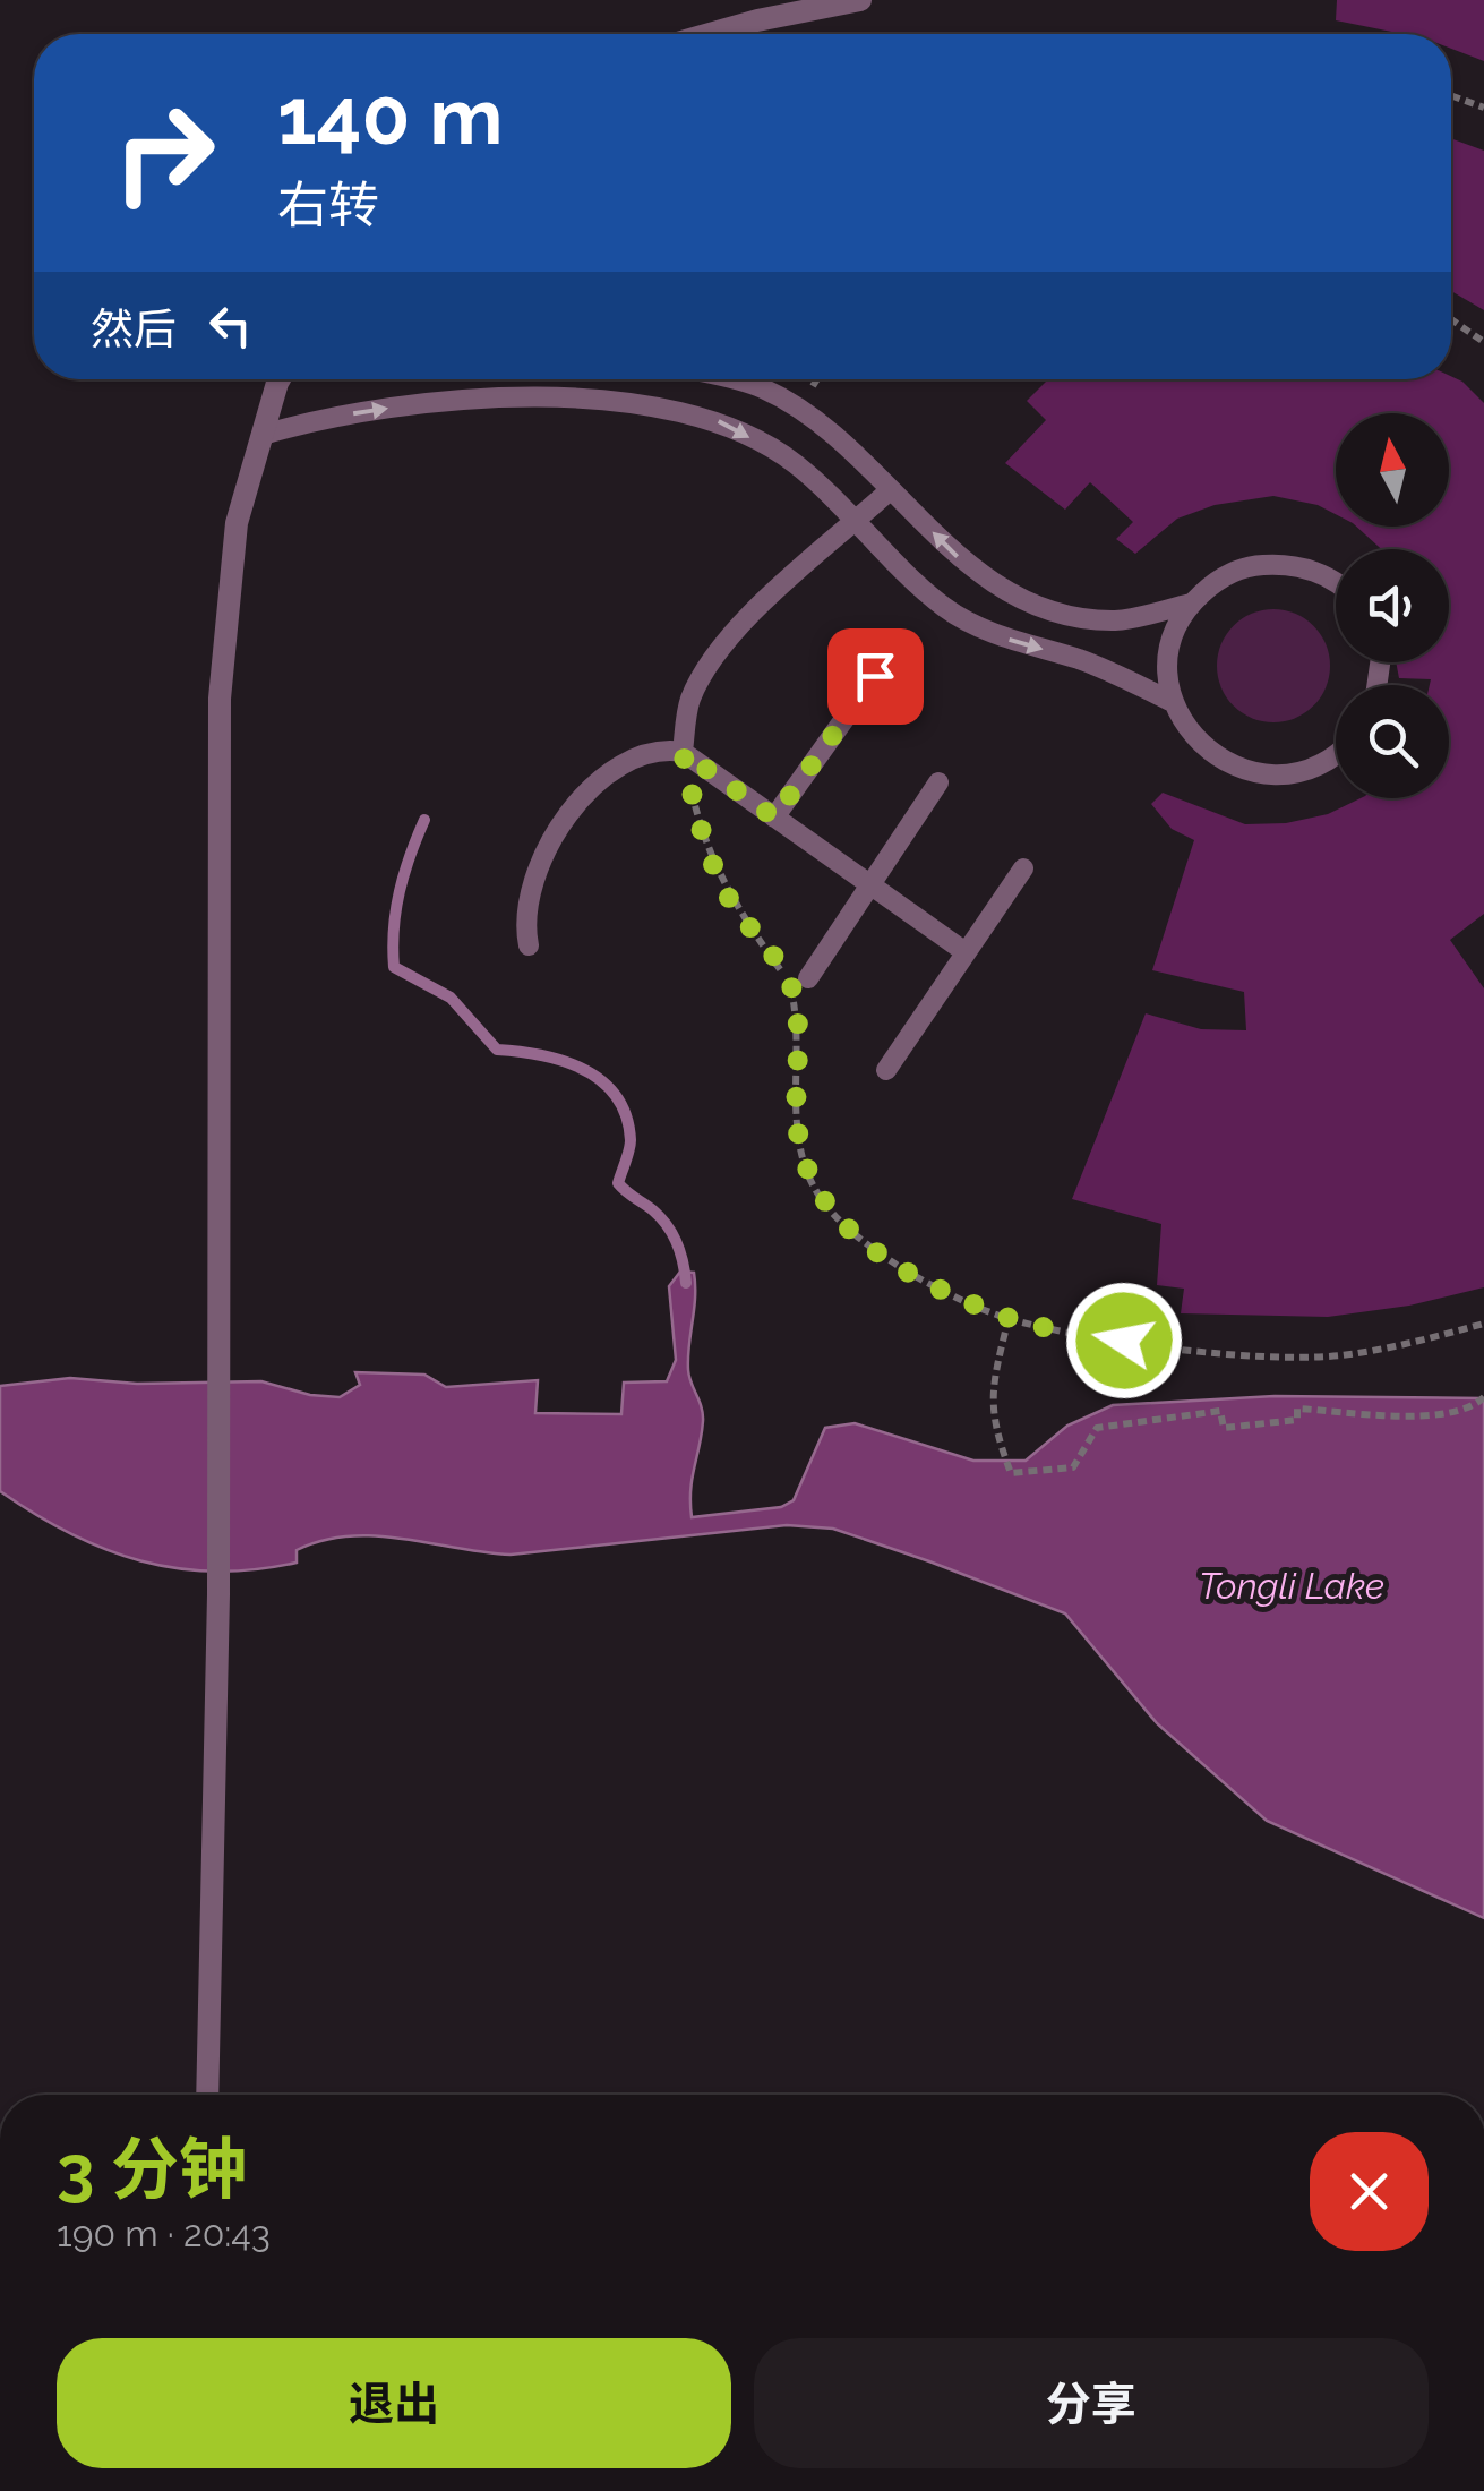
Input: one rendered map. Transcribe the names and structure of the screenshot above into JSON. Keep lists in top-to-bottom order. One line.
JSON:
{"water":["Tongli Lake"],"north":"top","page":{"turn":["140 m","右转"],"then":"然后","heading":["3 分钟","190 m · 20:43"],"buttons":["退出","分享"]}}
